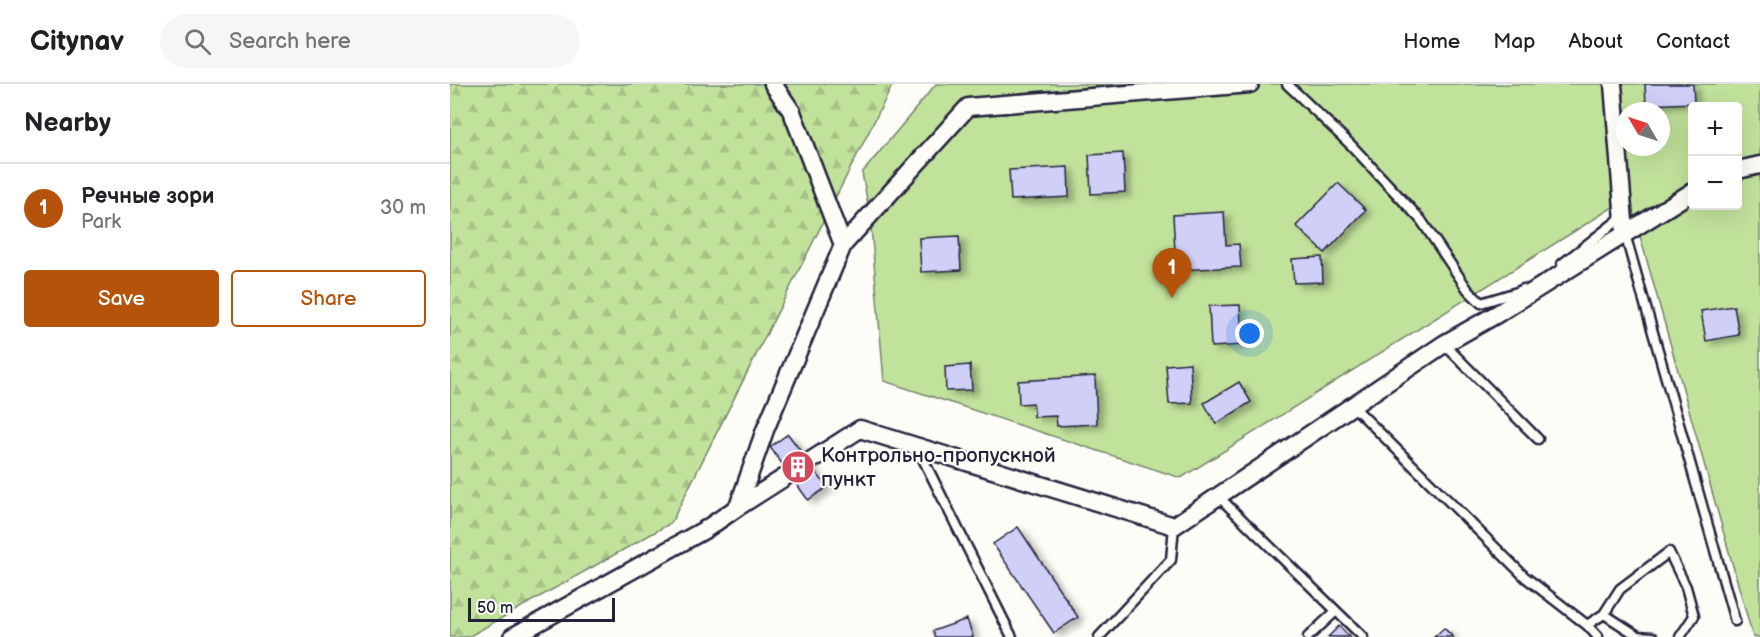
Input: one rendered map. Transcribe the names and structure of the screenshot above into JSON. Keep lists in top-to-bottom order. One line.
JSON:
{"places":{"building":["Контрольно-пропускной пункт"]},"scale_bar":"50 m","north":"top left","page":{"header":"Citynav","search":"Search here","nav":["Home","Map","About","Contact"],"heading":"Nearby","map_buttons":["+","−"],"list":[{"mark":"1","name":"Речные зори","note":"Park","value":"30 m"}],"pins":"1","buttons":["Save","Share"],"scale":"50 m"}}
